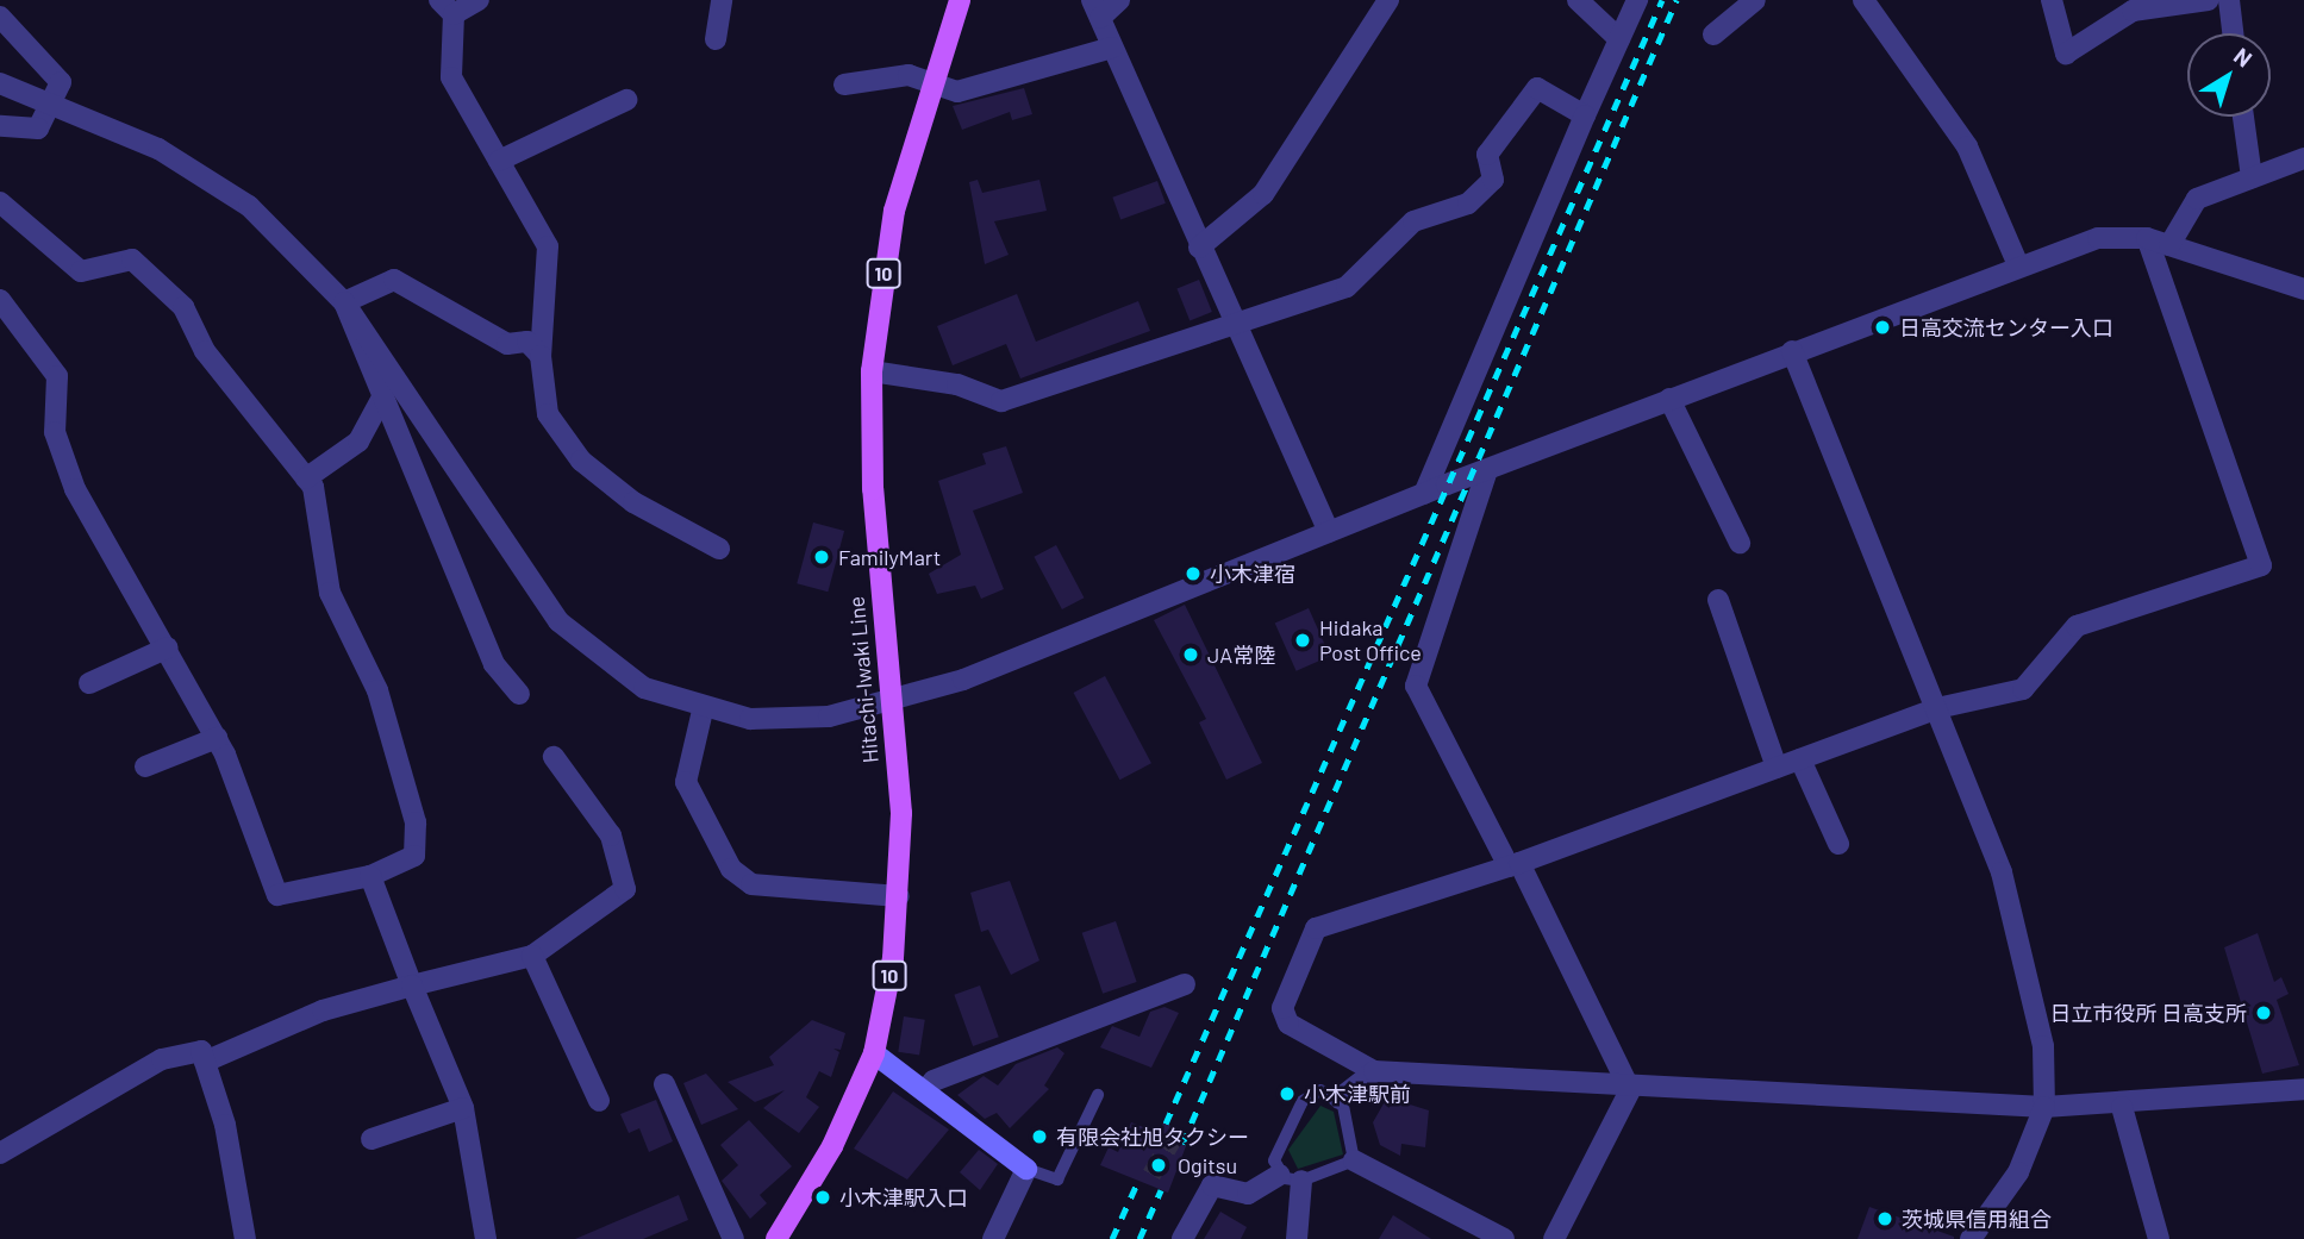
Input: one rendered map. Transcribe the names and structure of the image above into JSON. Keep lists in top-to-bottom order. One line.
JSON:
{"streets":{"main road":["10","Hitachi-Iwaki Line"]},"places":["日高交流センター入口","FamilyMart","小木津宿","Hidaka Post Office","JA常陸","日立市役所 日高支所","小木津駅前","有限会社旭タクシー","Ogitsu","小木津駅入口","茨城県信用組合"],"north":"top right"}
